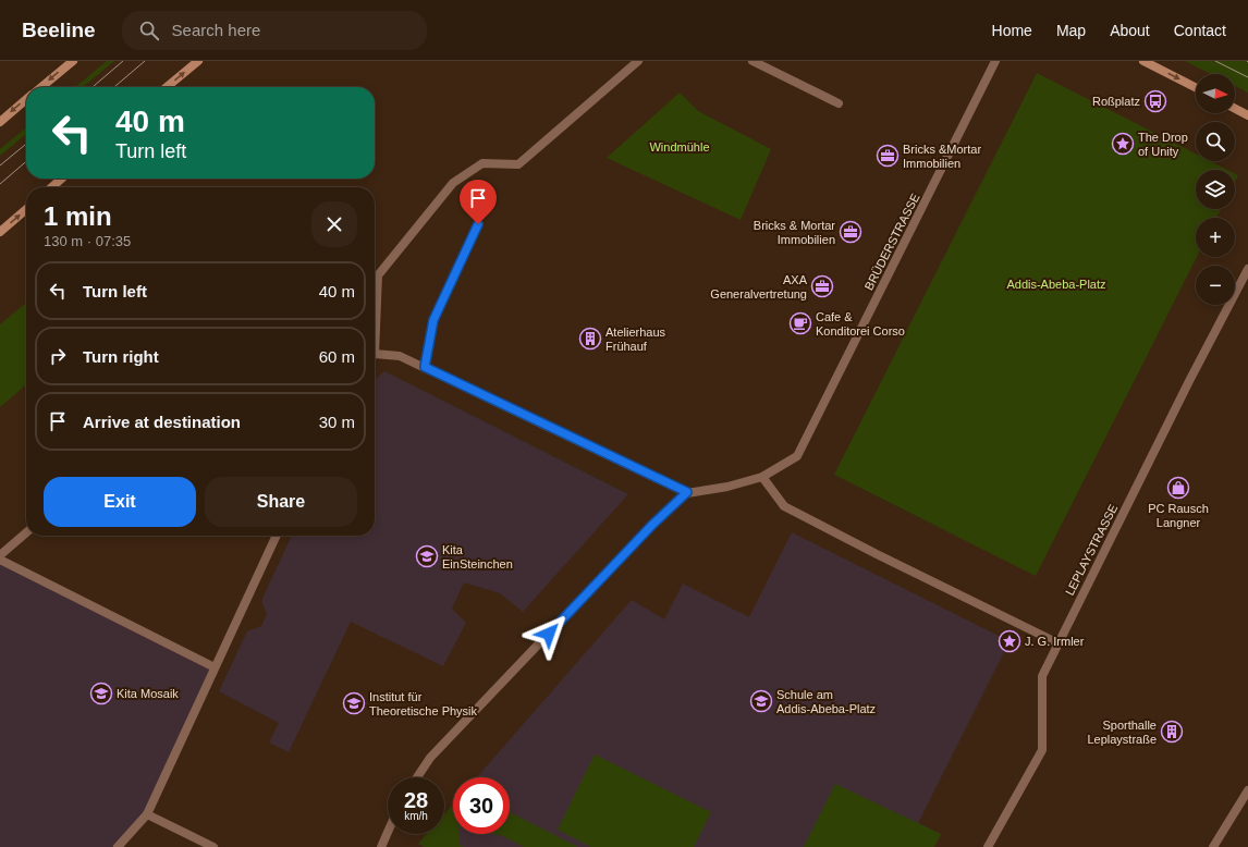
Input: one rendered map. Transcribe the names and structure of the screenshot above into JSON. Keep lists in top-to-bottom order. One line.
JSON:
{"streets":{"street":["BRÜDERSTRASSE","LEPLAYSTRASSE"]},"parks":["Windmühle","Addis-Abeba-Platz"],"places":{"bus stop":["Roßplatz"],"place":["The Drop of Unity","J. G. Irmler"],"office":["Bricks &Mortar Immobilien","Bricks & Mortar Immobilien","AXA Generalvertretung"],"cafe":["Cafe & Konditorei Corso"],"building":["Atelierhaus Frühauf","Sporthalle Leplaystraße"],"shop":["PC Rausch Langner"],"school or university":["Kita EinSteinchen","Kita Mosaik","Schule am Addis-Abeba-Platz","Institut für Theoretische Physik"]},"north":"right","page":{"header":"Beeline","search":"Search here","nav":["Home","Map","About","Contact"],"map_buttons":["+","−"],"turn":["40 m","Turn left"],"heading":["1 min","130 m · 07:35"],"list":[{"name":"Turn left","value":"40 m"},{"name":"Turn right","value":"60 m"},{"name":"Arrive at destination","value":"30 m"}],"buttons":["Exit","Share"],"speed":"28 km/h","limit":"30"}}
